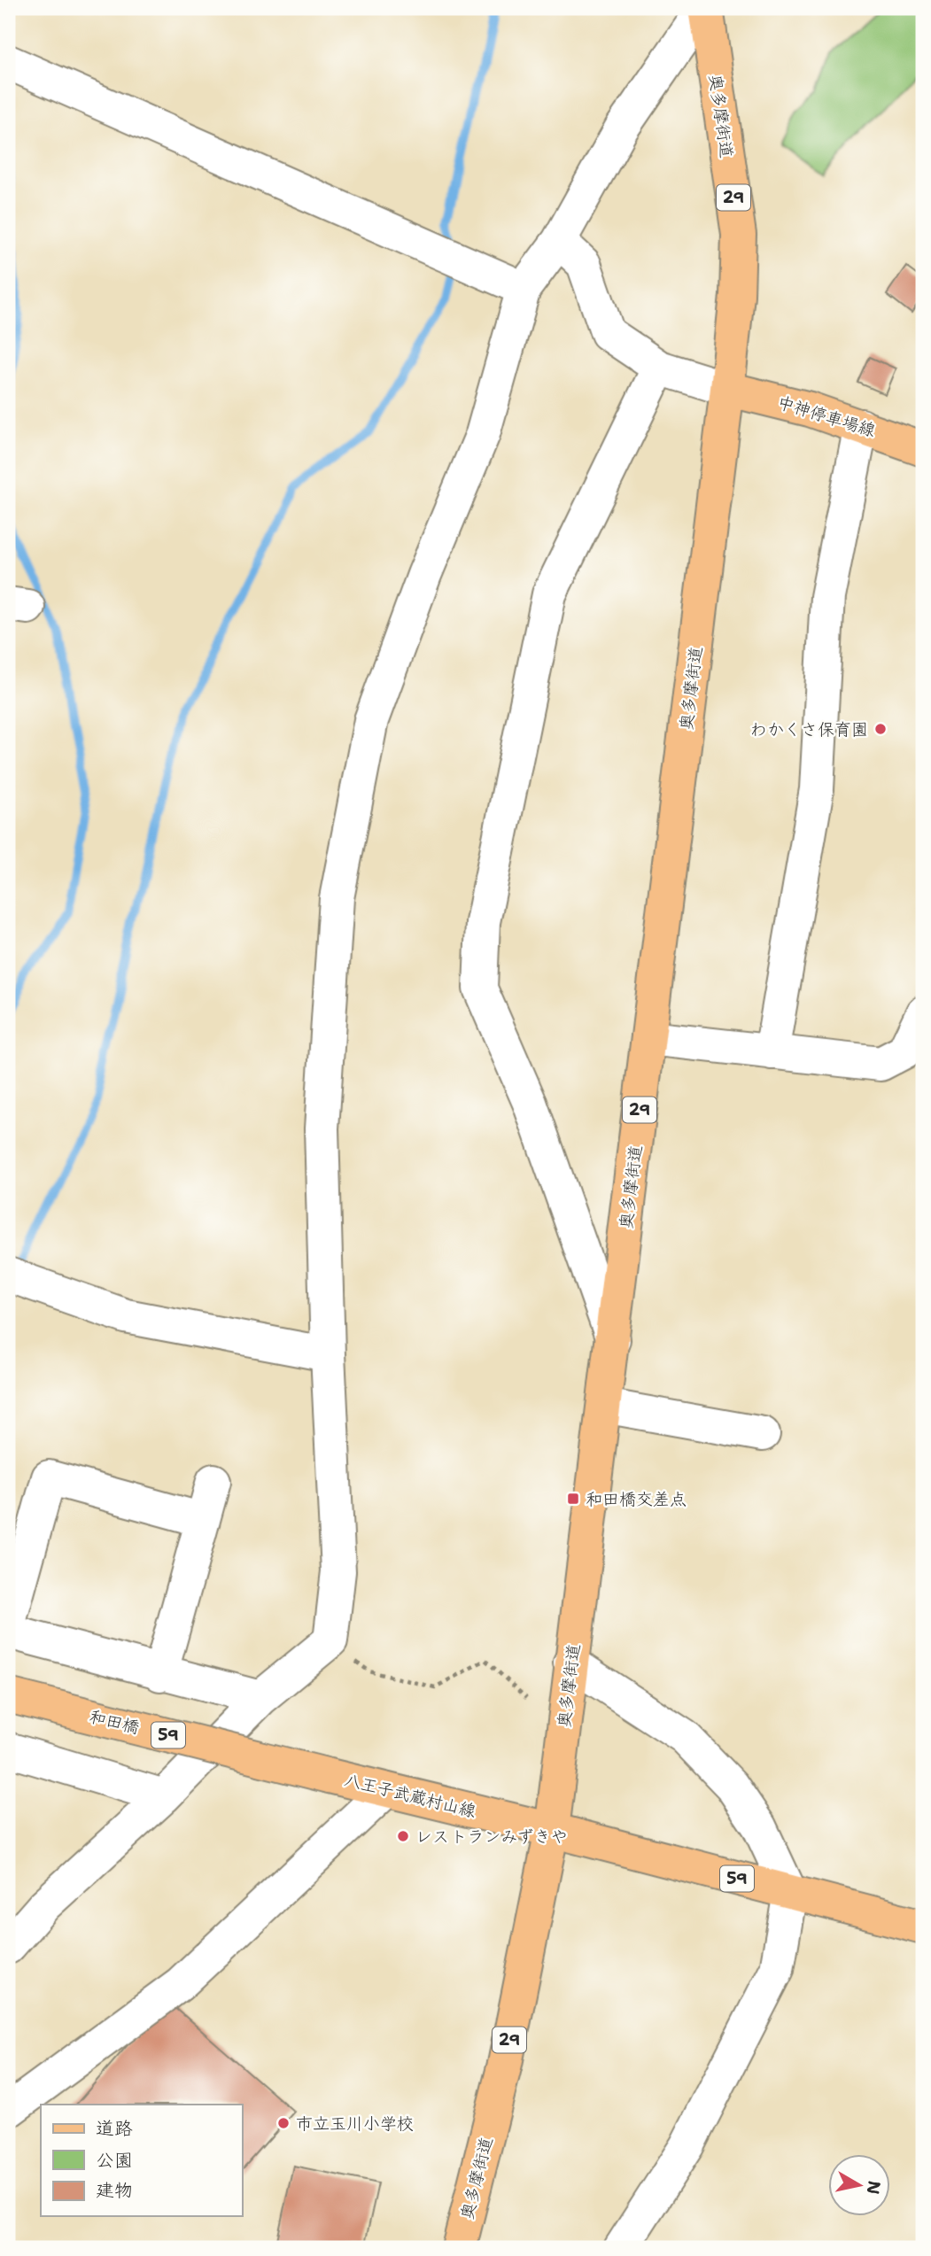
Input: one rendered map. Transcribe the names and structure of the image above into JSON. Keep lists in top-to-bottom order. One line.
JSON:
{"streets":{"main road":["奥多摩街道","29","中神停車場線","和田橋","59","八王子武蔵村山線"]},"crossings":[["奥多摩街道","中神停車場線"],["奥多摩街道","八王子武蔵村山線"],["和田橋","八王子武蔵村山線"]],"places":{"other":["わかくさ保育園","レストランみずきや","市立玉川小学校"],"transit":["和田橋交差点"]},"legend":["道路","公園","建物"],"north":"right"}
